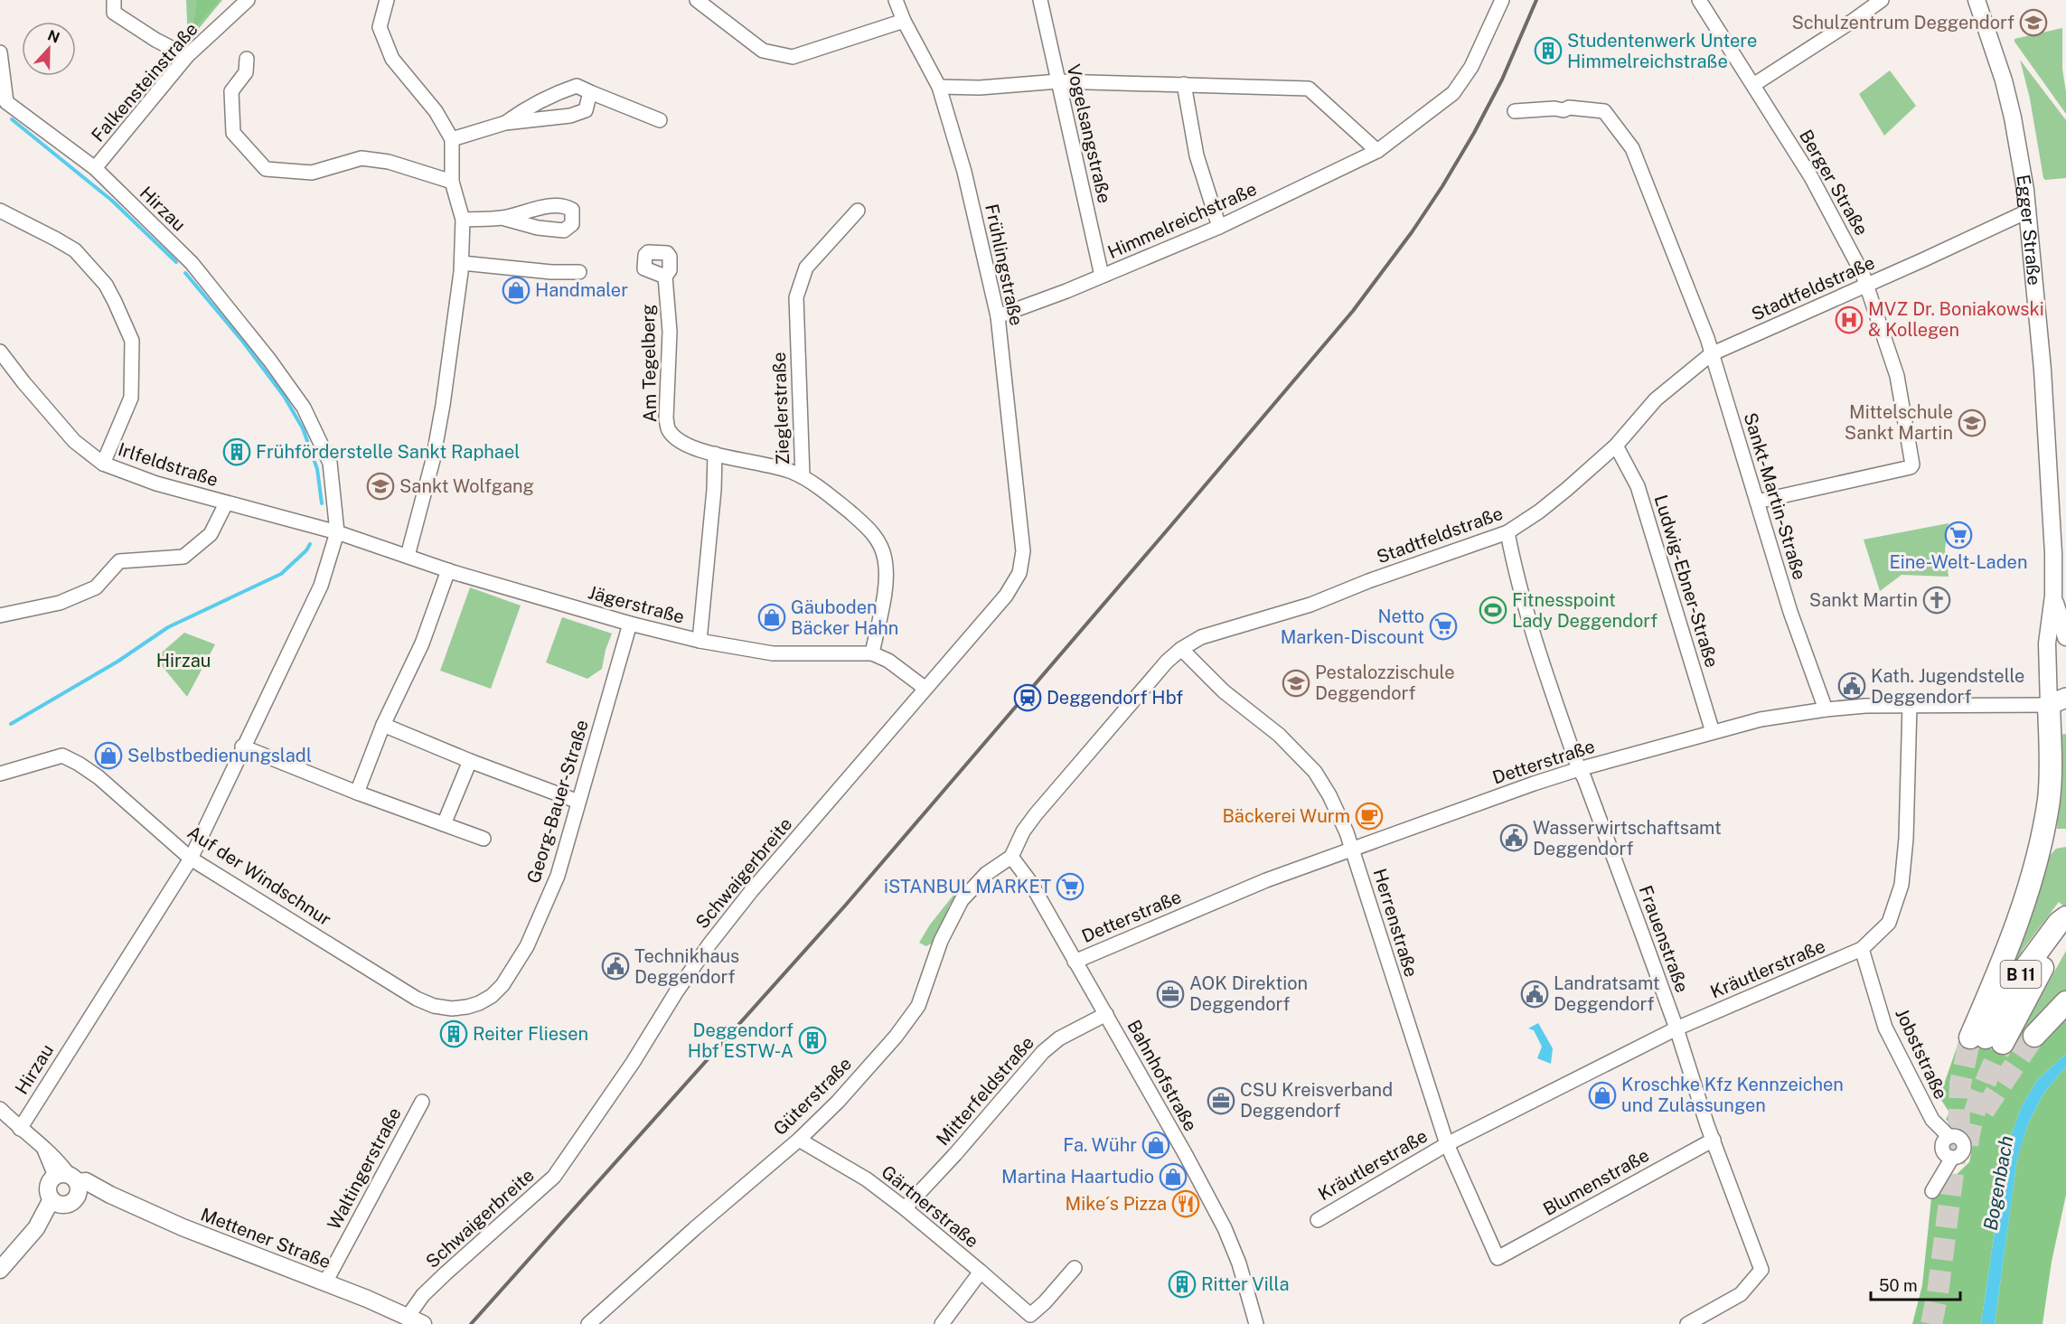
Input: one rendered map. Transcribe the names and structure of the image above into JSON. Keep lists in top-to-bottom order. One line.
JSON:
{"streets":{"highway":["B 11"],"street":["Falkensteinstraße","Vogelsangstraße","Berger Straße","Hirzau","Himmelreichstraße","Egger Straße","Frühlingstraße","Stadtfeldstraße","Am Tegelberg","Zieglerstraße","Irlfeldstraße","Sankt-Martin-Straße","Ludwig-Ebner-Straße","Jägerstraße","Detterstraße","Georg-Bauer-Straße","Schwaigerbreite","Auf der Windschnur","Herrenstraße","Frauenstraße","Kräutlerstraße","Jobststraße","Bahnhofstraße","Mitterfeldstraße","Güterstraße","Waltingerstraße","Blumenstraße","Gärtnerstraße","Mettener Straße"]},"crossings":[["Falkensteinstraße","Hirzau"],["Vogelsangstraße","Himmelreichstraße"],["Berger Straße","Stadtfeldstraße"],["Berger Straße","Sankt-Martin-Straße"],["Hirzau","Irlfeldstraße"],["Hirzau","Jägerstraße"],["Hirzau","Auf der Windschnur"],["Himmelreichstraße","Frühlingstraße"],["Egger Straße","Stadtfeldstraße"],["Egger Straße","Detterstraße"],["Frühlingstraße","Schwaigerbreite"],["Stadtfeldstraße","Sankt-Martin-Straße"],["Stadtfeldstraße","Ludwig-Ebner-Straße"],["Stadtfeldstraße","Herrenstraße"],["Stadtfeldstraße","Frauenstraße"],["Stadtfeldstraße","Bahnhofstraße"],["Stadtfeldstraße","Güterstraße"],["Am Tegelberg","Zieglerstraße"],["Zieglerstraße","Jägerstraße"],["Irlfeldstraße","Jägerstraße"],["Sankt-Martin-Straße","Detterstraße"],["Ludwig-Ebner-Straße","Detterstraße"],["Jägerstraße","Georg-Bauer-Straße"],["Jägerstraße","Schwaigerbreite"],["Detterstraße","Herrenstraße"],["Detterstraße","Frauenstraße"],["Detterstraße","Kräutlerstraße"],["Detterstraße","Bahnhofstraße"],["Georg-Bauer-Straße","Auf der Windschnur"],["Schwaigerbreite","Mettener Straße"],["Herrenstraße","Kräutlerstraße"],["Herrenstraße","Blumenstraße"],["Frauenstraße","Kräutlerstraße"],["Frauenstraße","Blumenstraße"],["Kräutlerstraße","Jobststraße"],["Bahnhofstraße","Mitterfeldstraße"],["Bahnhofstraße","Güterstraße"],["Mitterfeldstraße","Gärtnerstraße"],["Güterstraße","Gärtnerstraße"],["Waltingerstraße","Mettener Straße"]],"water":["Bogenbach"],"parks":["Hirzau"],"places":{"school or university":["Schulzentrum Deggendorf","Mittelschule Sankt Martin","Sankt Wolfgang","Pestalozzischule Deggendorf"],"building":["Studentenwerk Untere Himmelreichstraße","Frühförderstelle Sankt Raphael","Reiter Fliesen","Deggendorf Hbf ESTW-A","Ritter Villa"],"shop":["Handmaler","Gäuboden Bäcker Hahn","Selbstbedienungsladl","Kroschke Kfz Kennzeichen und Zulassungen","Fa. Wühr","Martina Haartudio"],"hospital":["MVZ Dr. Boniakowski & Kollegen"],"supermarket":["Eine-Welt-Laden","Netto Marken-Discount","iSTANBUL MARKET"],"church":["Sankt Martin"],"sports":["Fitnesspoint Lady Deggendorf"],"public building":["Kath. Jugendstelle Deggendorf","Wasserwirtschaftsamt Deggendorf","Technikhaus Deggendorf","Landratsamt Deggendorf"],"station":["Deggendorf Hbf"],"cafe":["Bäckerei Wurm"],"office":["AOK Direktion Deggendorf","CSU Kreisverband Deggendorf"],"restaurant":["Mike´s Pizza"]},"scale_bar":"50 m","north":"top"}
